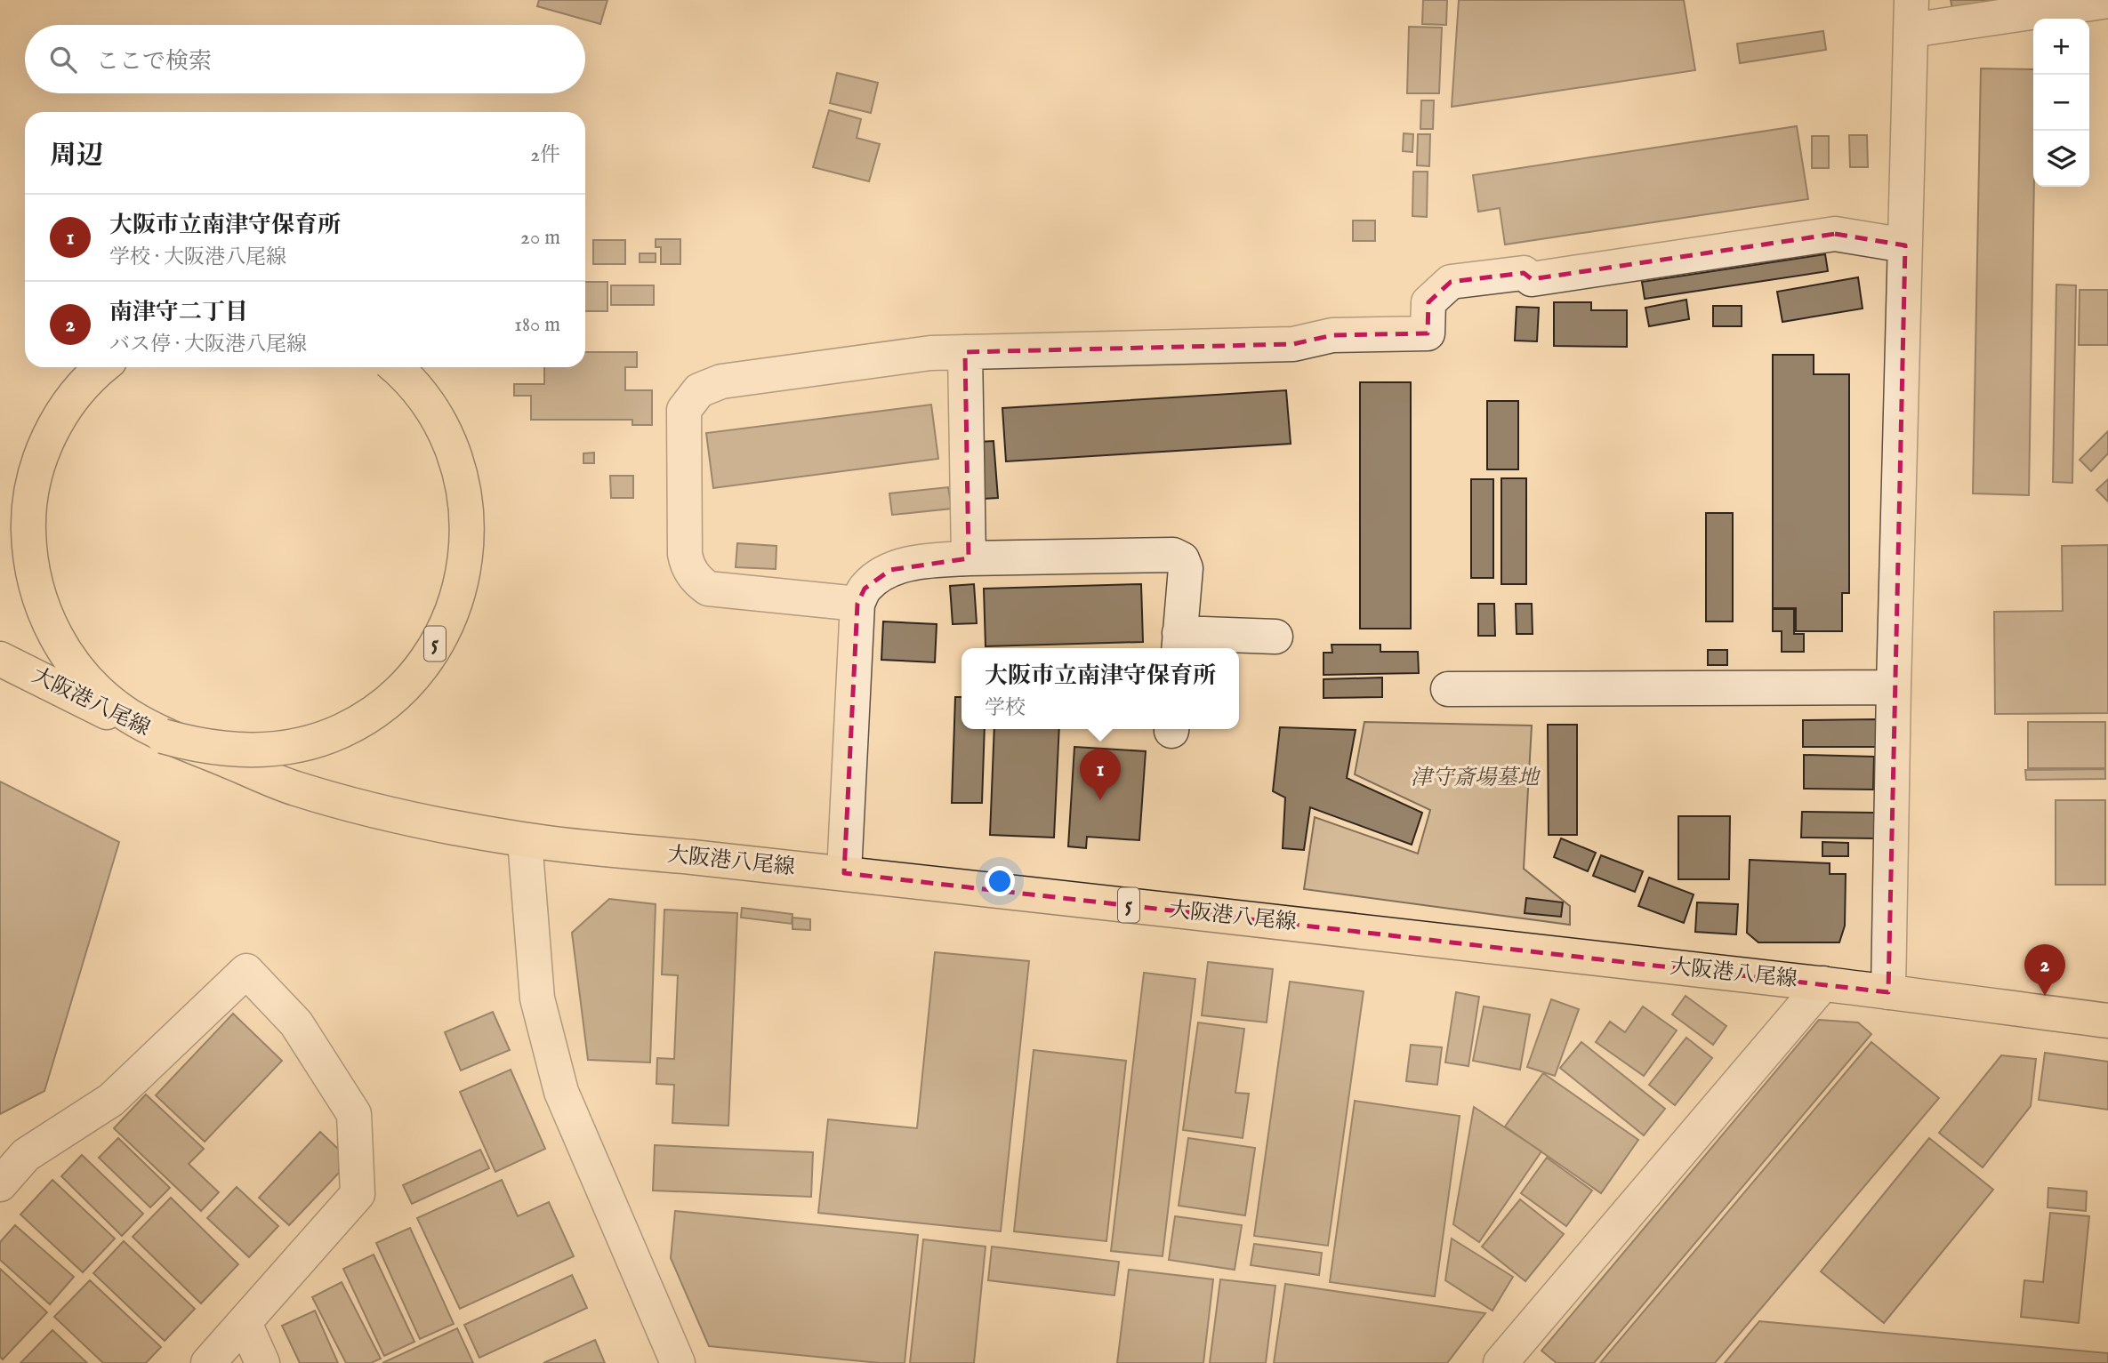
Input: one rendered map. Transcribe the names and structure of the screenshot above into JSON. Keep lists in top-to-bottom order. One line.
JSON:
{"streets":{"main road":["5","大阪港八尾線"]},"parks":["津守斎場墓地"],"page":{"map_buttons":["+","−"],"search":"ここで検索","heading":["周辺","2件"],"list":[{"mark":"1","name":"大阪市立南津守保育所","note":"学校 · 大阪港八尾線","value":"20 m"},{"mark":"2","name":"南津守二丁目","note":"バス停 · 大阪港八尾線","value":"180 m"}],"popup":["大阪市立南津守保育所","学校"],"pins":["1","2"]}}
